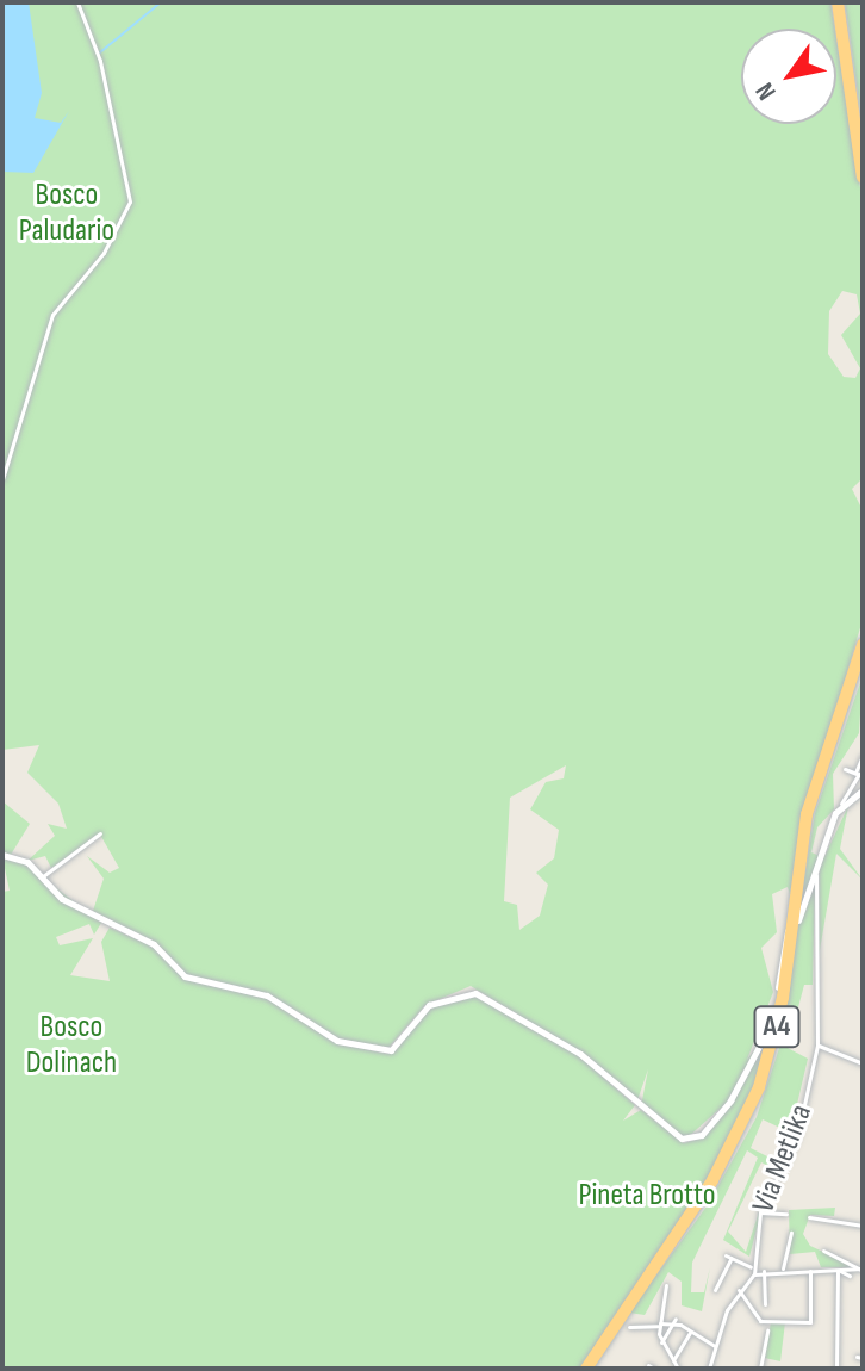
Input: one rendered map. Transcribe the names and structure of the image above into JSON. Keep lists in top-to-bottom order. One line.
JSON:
{"streets":{"highway":["A4"],"street":["Via Metlika"]},"parks":["Bosco Paludario","Bosco Dolinach","Pineta Brotto"],"north":"bottom left"}
